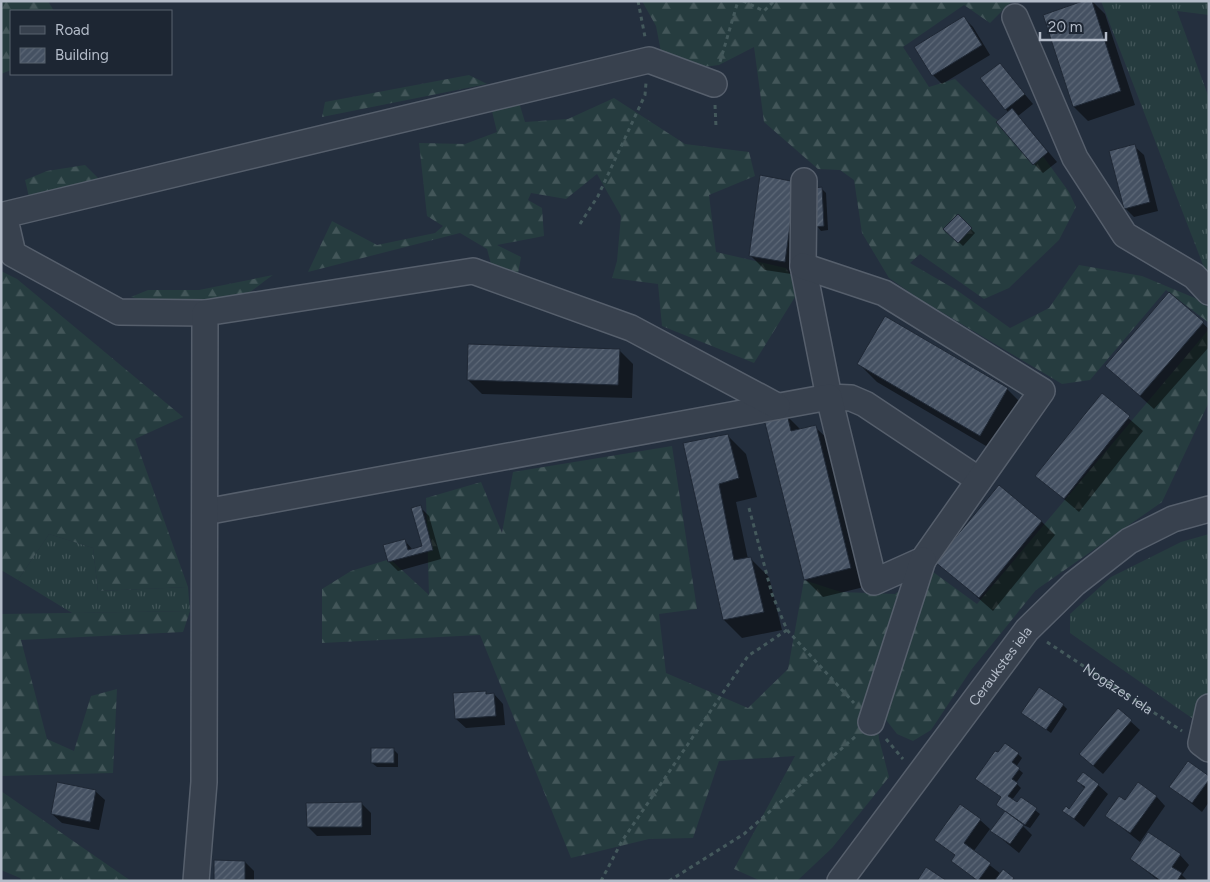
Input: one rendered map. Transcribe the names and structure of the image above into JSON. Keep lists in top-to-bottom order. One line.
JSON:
{"streets":{"street":["Ceraukstes iela"],"path":["Nogāzes iela"]},"crossings":[["Ceraukstes iela","Nogāzes iela"]],"legend":["Road","Building"],"scale_bar":"20 m"}
